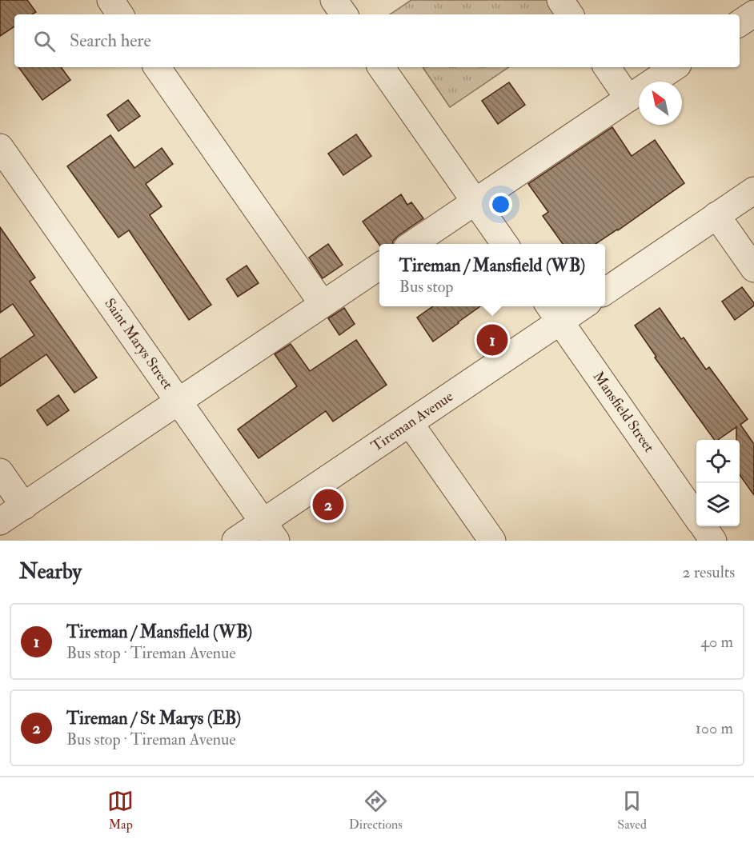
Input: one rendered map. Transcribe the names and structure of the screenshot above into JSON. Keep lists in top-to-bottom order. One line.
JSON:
{"streets":{"street":["Saint Marys Street","Mansfield Street","Tireman Avenue"]},"crossings":[["Saint Marys Street","Tireman Avenue"],["Mansfield Street","Tireman Avenue"]],"north":"top left","page":{"search":"Search here","popup":["Tireman / Mansfield (WB)","Bus stop"],"pins":["1","2"],"heading":["Nearby","2 results"],"list":[{"mark":"1","name":"Tireman / Mansfield (WB)","note":"Bus stop · Tireman Avenue","value":"40 m"},{"mark":"2","name":"Tireman / St Marys (EB)","note":"Bus stop · Tireman Avenue","value":"100 m"}],"nav":["Map","Directions","Saved"]}}
